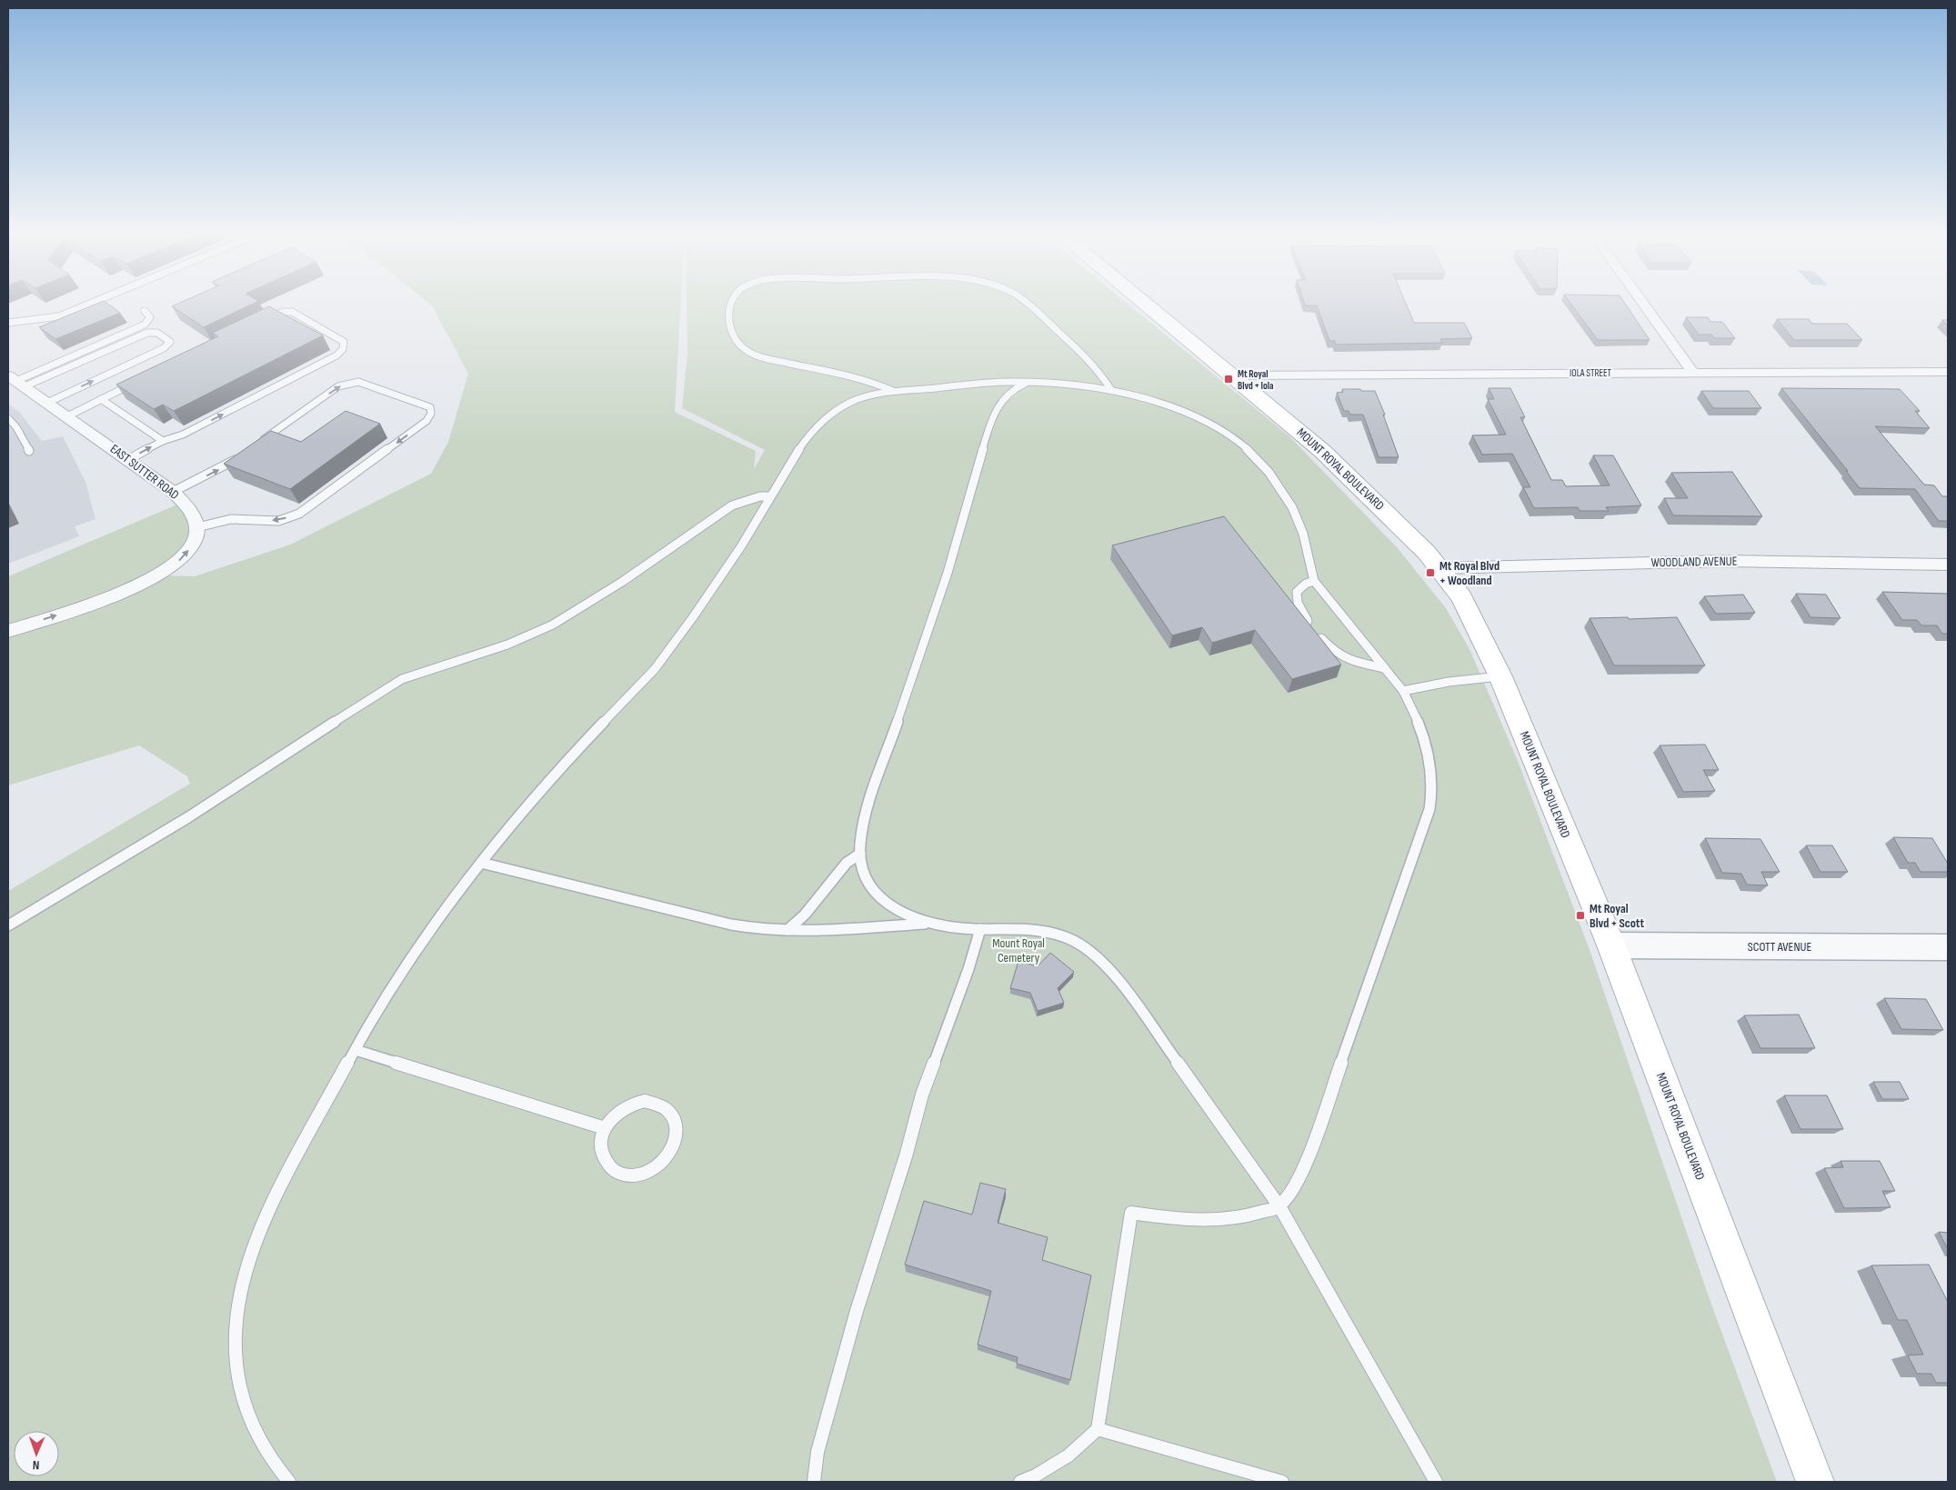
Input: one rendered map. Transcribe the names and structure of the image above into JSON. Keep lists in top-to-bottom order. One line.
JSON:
{"streets":{"main road":["MOUNT ROYAL BOULEVARD"],"street":["IOLA STREET","EAST SUTTER ROAD","WOODLAND AVENUE","SCOTT AVENUE"]},"crossings":[["IOLA STREET","MOUNT ROYAL BOULEVARD"],["MOUNT ROYAL BOULEVARD","WOODLAND AVENUE"],["MOUNT ROYAL BOULEVARD","SCOTT AVENUE"]],"parks":["Mount Royal Cemetery"],"places":{"transit":["Mt Royal Blvd + Iola","Mt Royal Blvd + Woodland","Mt Royal Blvd + Scott"]},"north":"bottom"}
